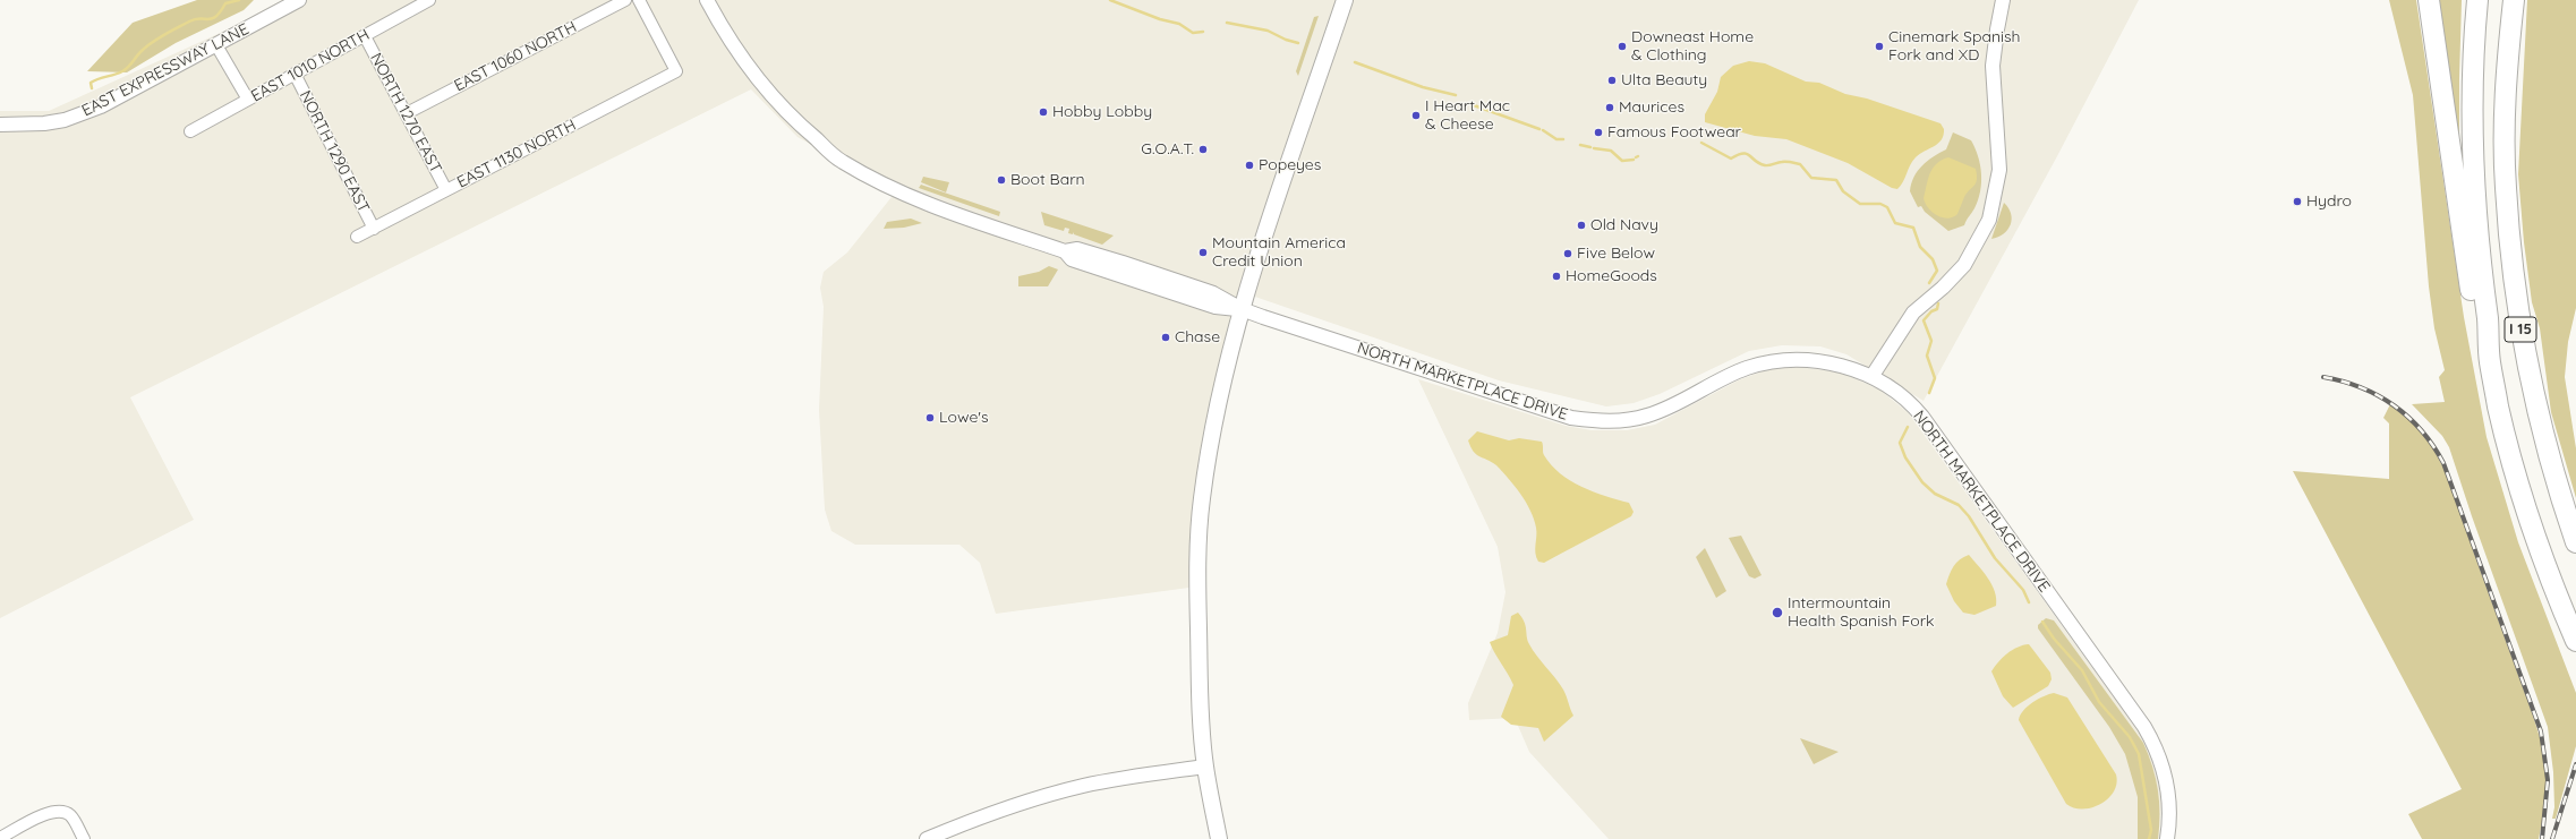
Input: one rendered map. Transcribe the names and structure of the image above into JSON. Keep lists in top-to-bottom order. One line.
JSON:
{"streets":{"highway":["I 15"],"street":["EAST 1060 NORTH","EAST 1010 NORTH","EAST EXPRESSWAY LANE","NORTH 1270 EAST","NORTH 1290 EAST","EAST 1130 NORTH","NORTH MARKETPLACE DRIVE"]},"crossings":[["EAST 1060 NORTH","NORTH 1270 EAST"],["EAST 1010 NORTH","NORTH 1270 EAST"],["EAST 1010 NORTH","NORTH 1290 EAST"],["NORTH 1270 EAST","EAST 1130 NORTH"],["NORTH 1290 EAST","EAST 1130 NORTH"]],"places":["Downeast Home & Clothing","Cinemark Spanish Fork and XD","Ulta Beauty","Maurices","Hobby Lobby","I Heart Mac & Cheese","Famous Footwear","G.O.A.T.","Popeyes","Boot Barn","Hydro","Old Navy","Mountain America Credit Union","Five Below","HomeGoods","Chase","Lowe's","Intermountain Health Spanish Fork"]}
